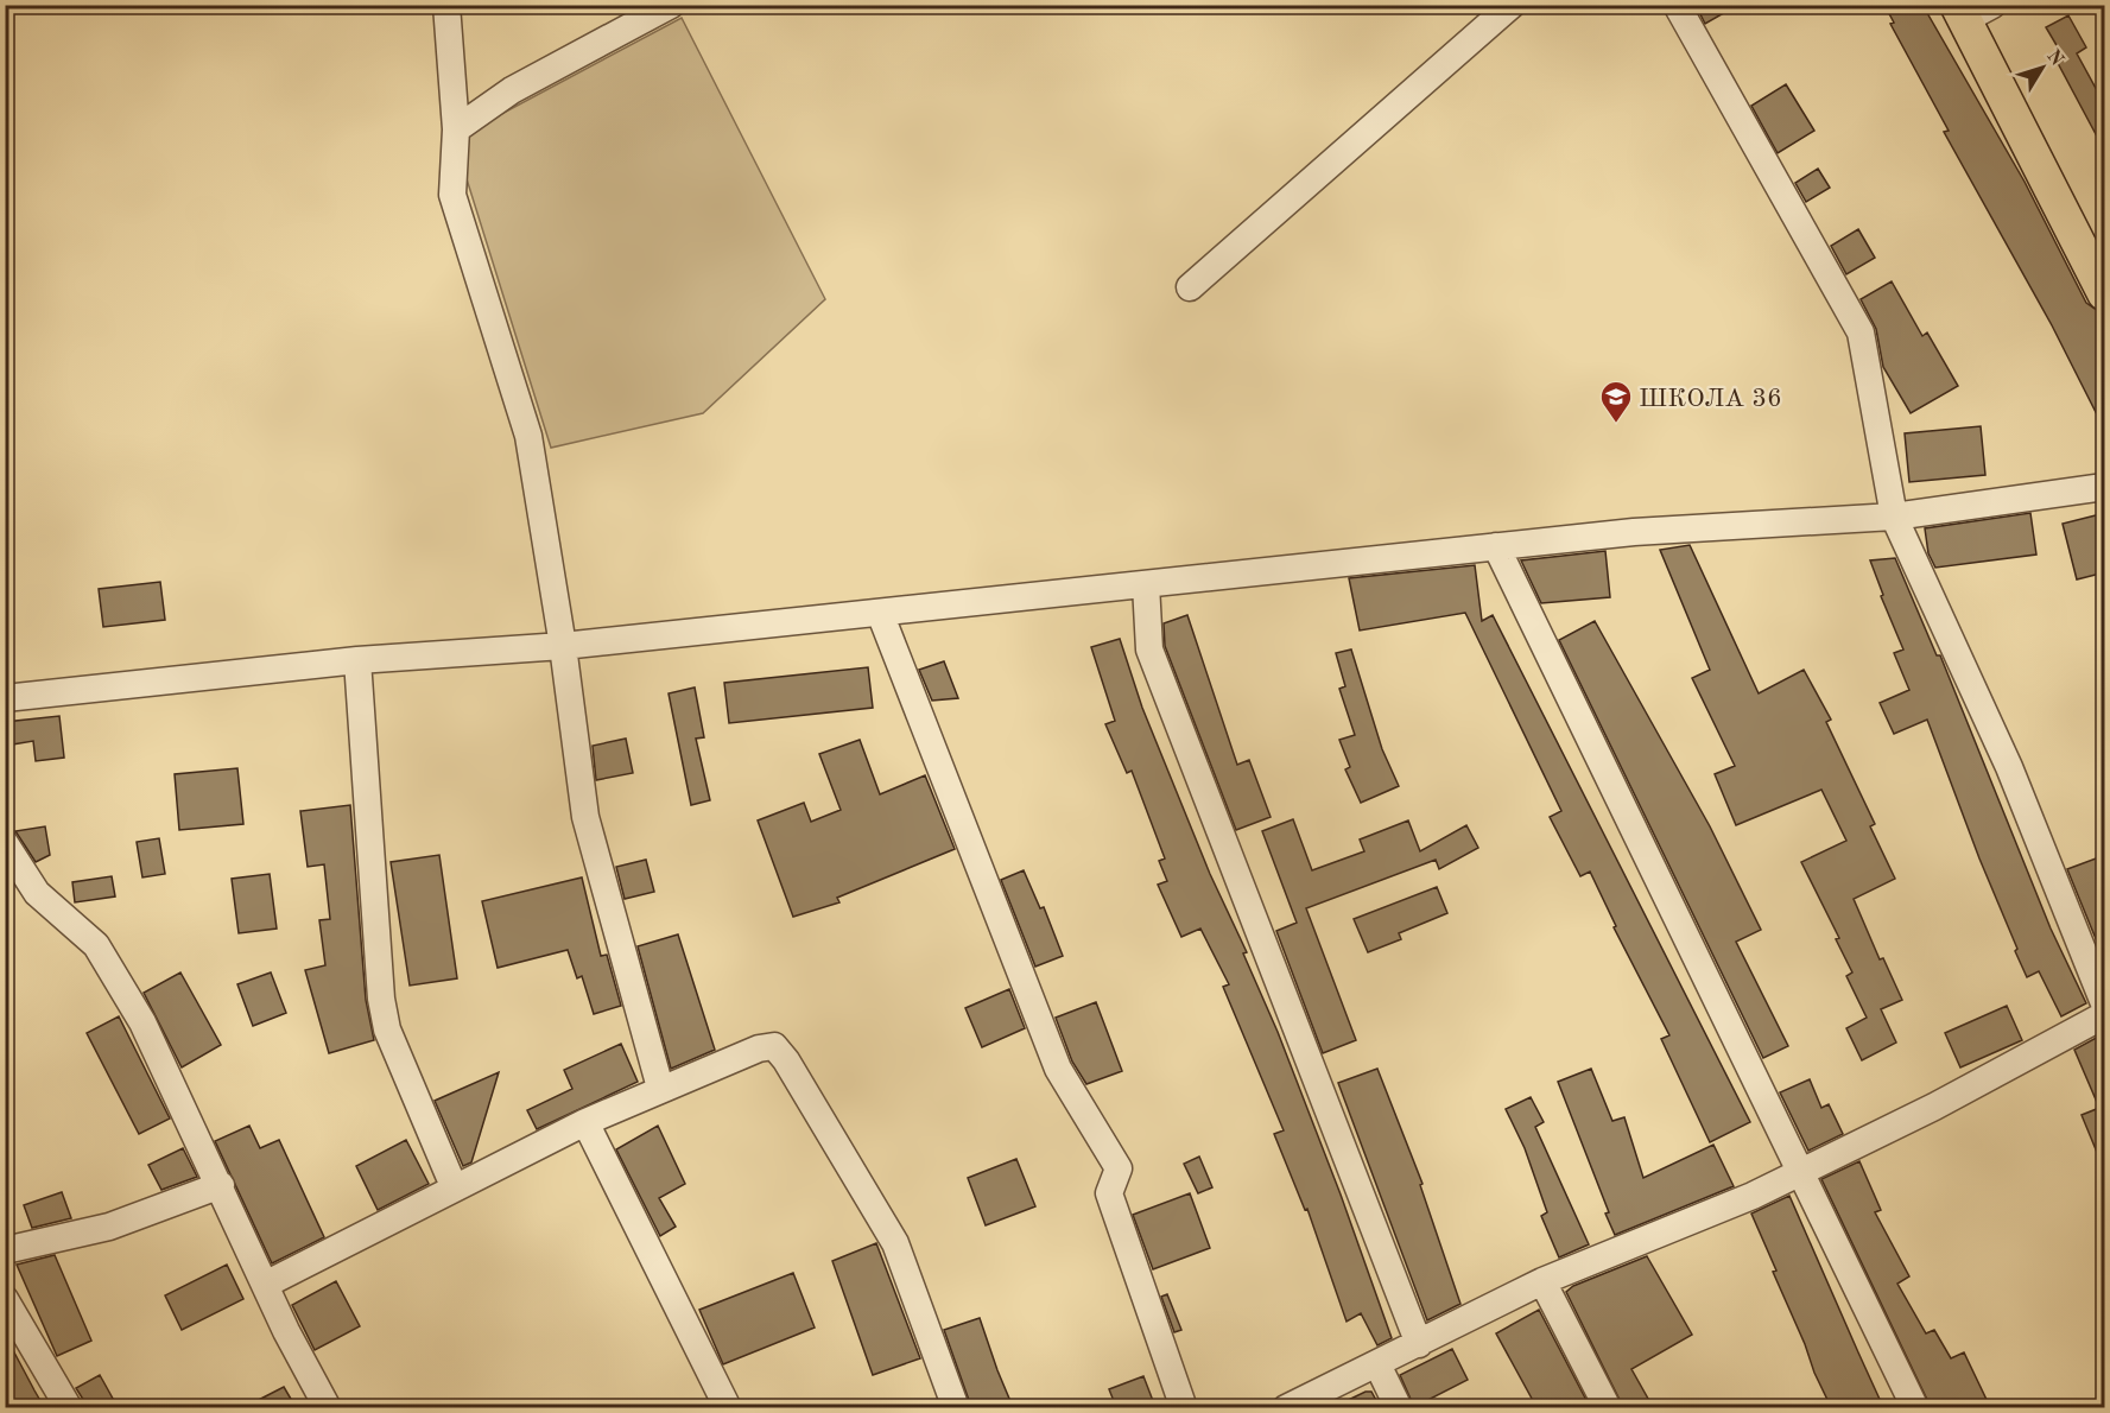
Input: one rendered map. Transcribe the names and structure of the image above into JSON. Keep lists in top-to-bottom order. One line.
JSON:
{"places":{"school or university":["ШКОЛА 36"]},"north":"top right"}
